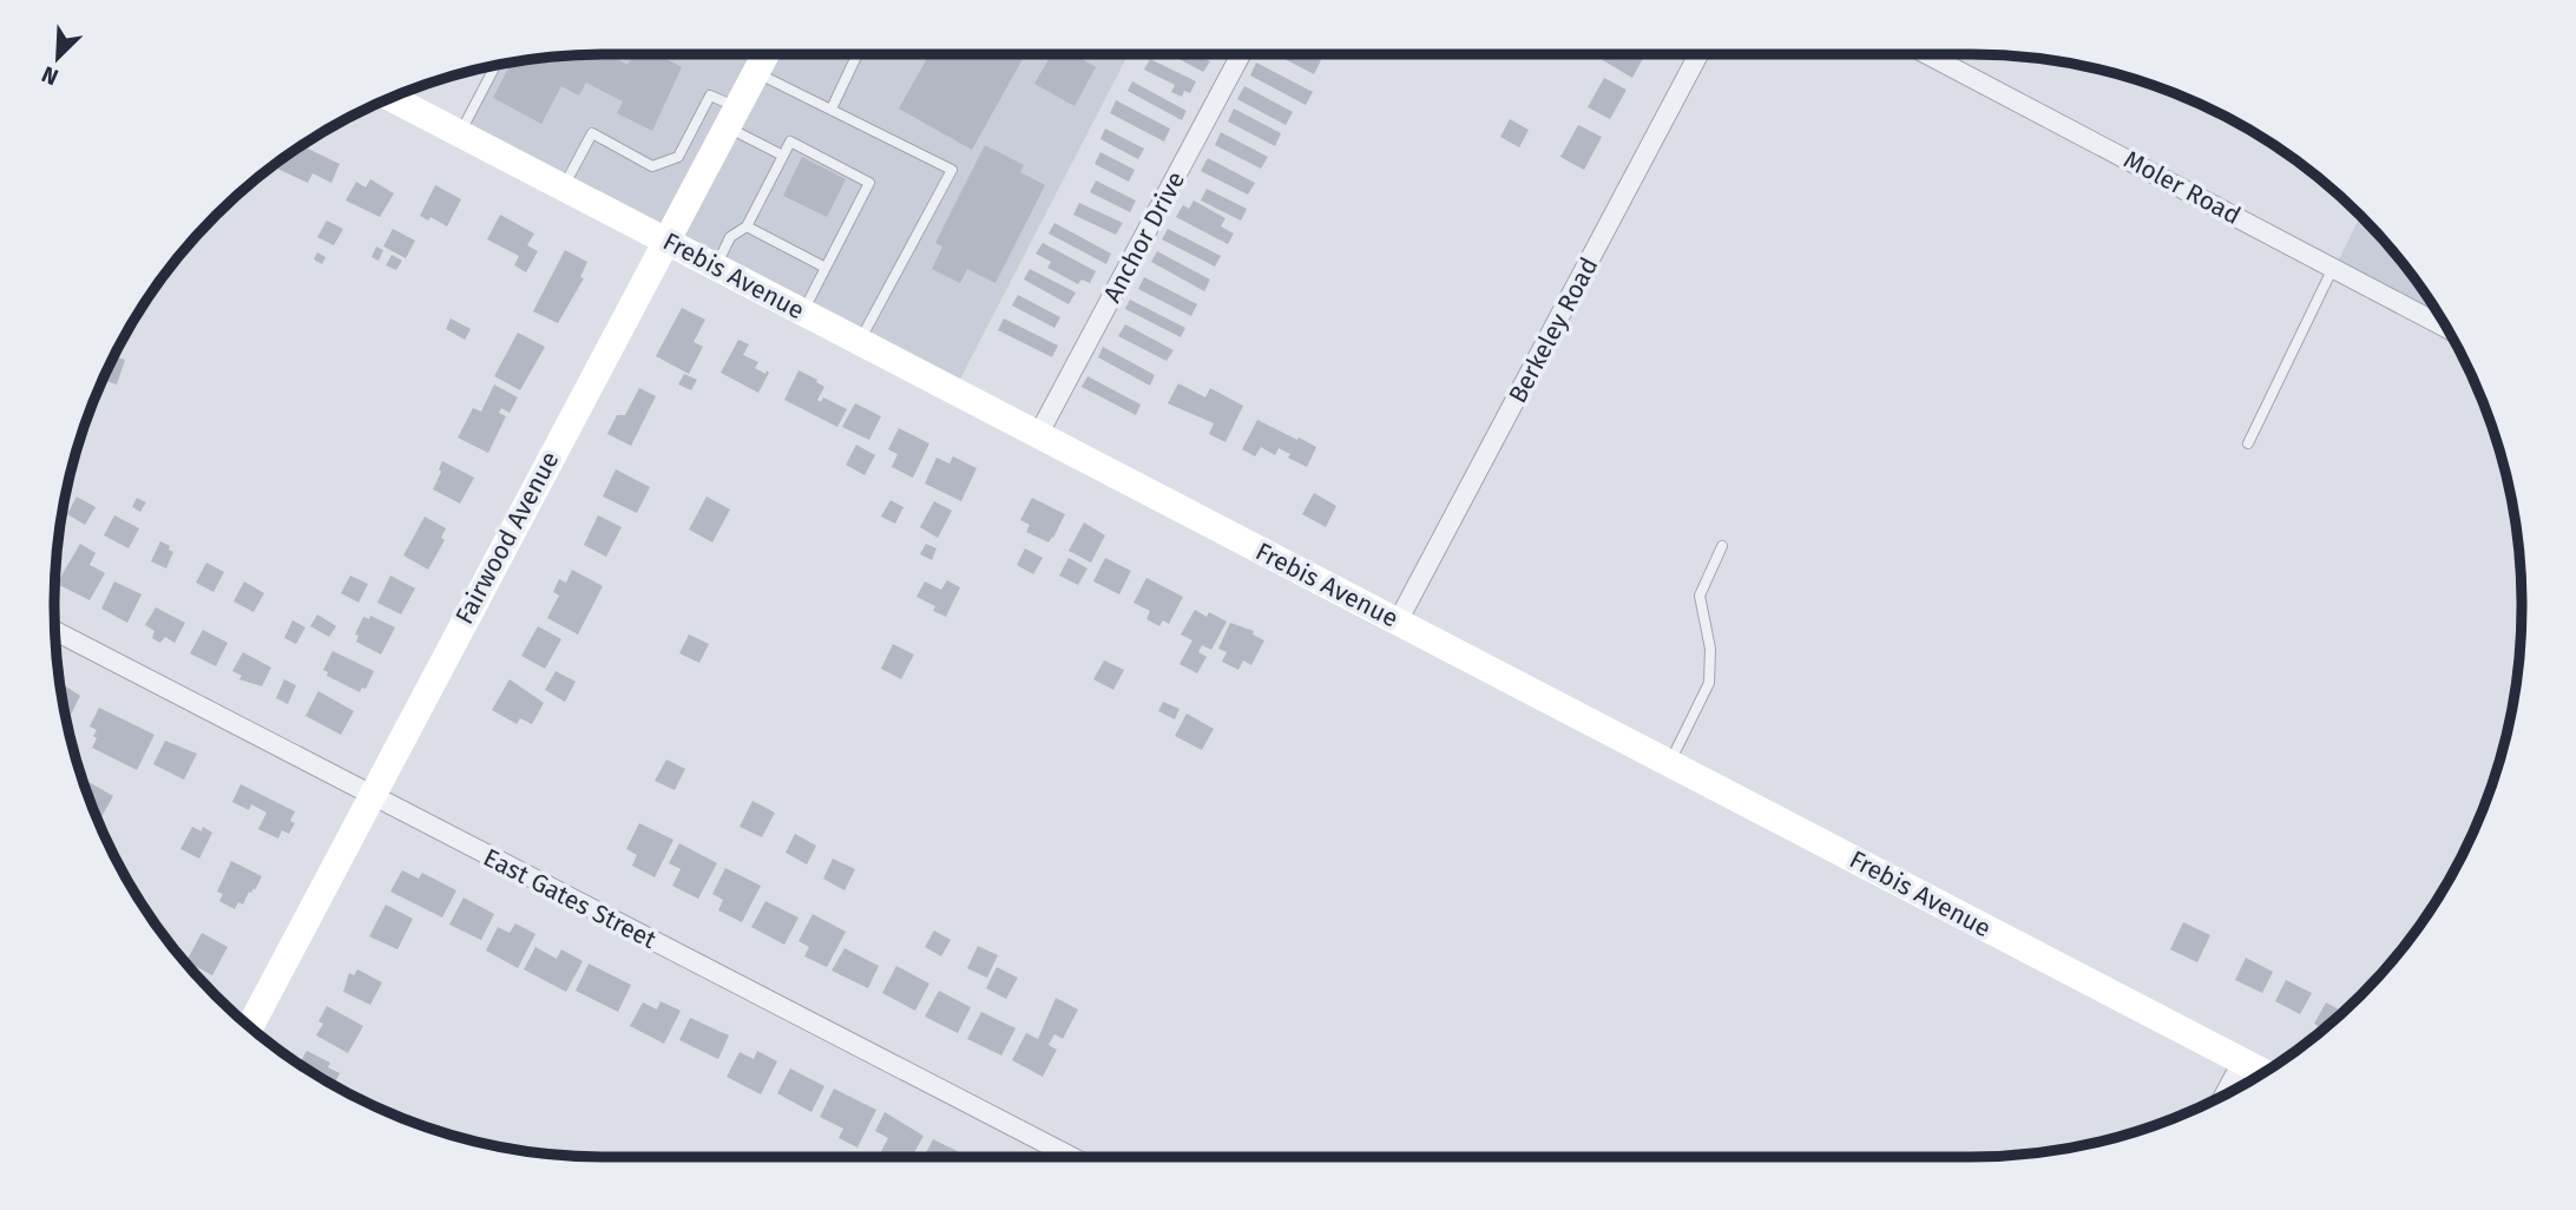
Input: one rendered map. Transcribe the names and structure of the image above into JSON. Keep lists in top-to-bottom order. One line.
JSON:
{"streets":{"main road":["Frebis Avenue","Fairwood Avenue"],"street":["Moler Road","Anchor Drive","Berkeley Road","East Gates Street"]},"crossings":[["Anchor Drive","Frebis Avenue"],["Frebis Avenue","Berkeley Road"],["Frebis Avenue","Fairwood Avenue"],["Fairwood Avenue","East Gates Street"]],"north":"bottom left"}
